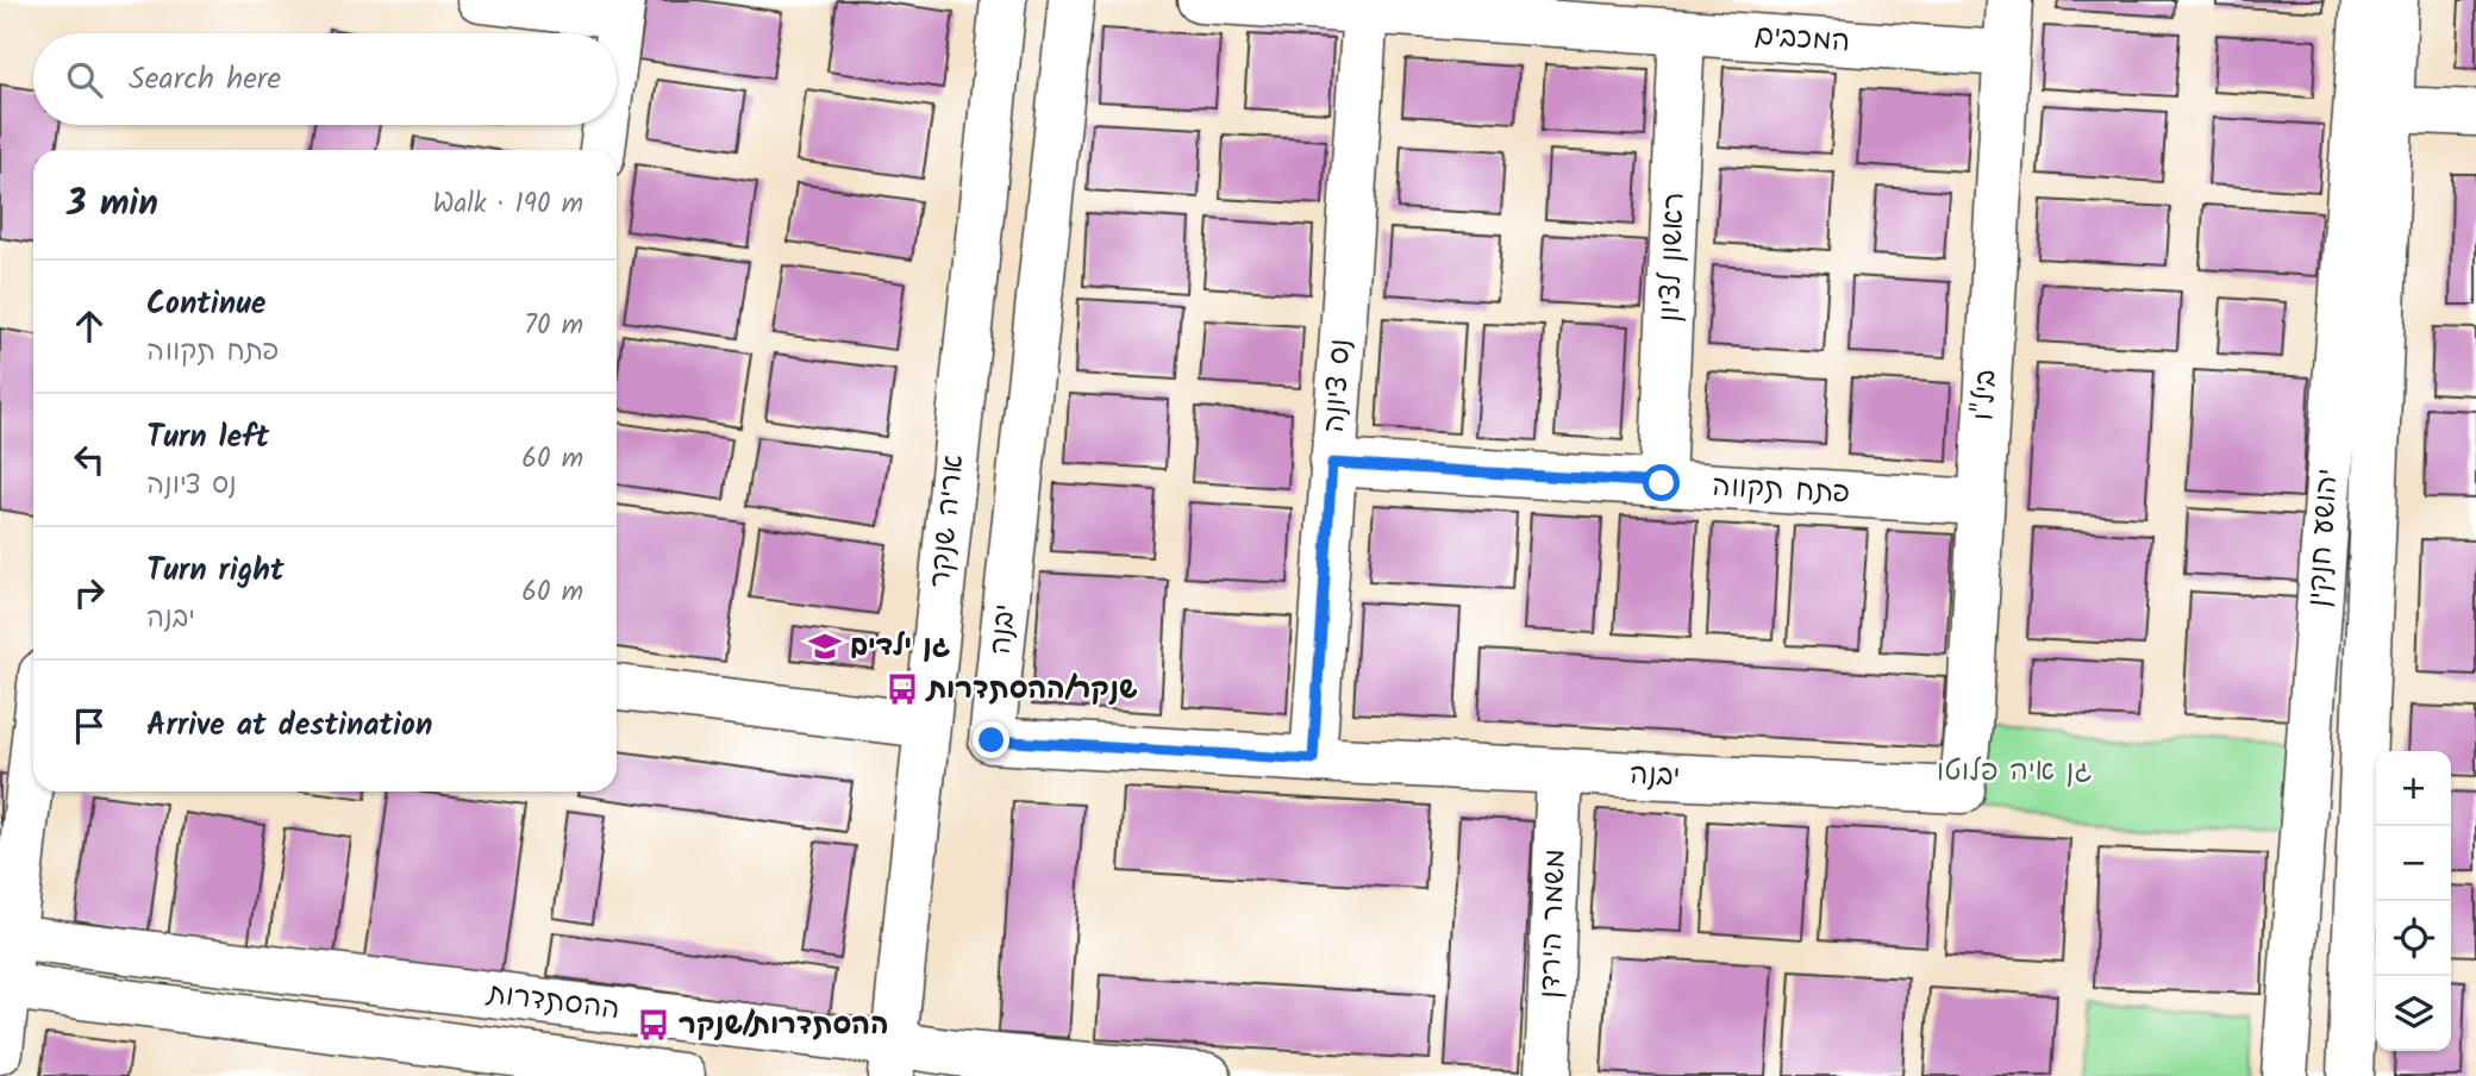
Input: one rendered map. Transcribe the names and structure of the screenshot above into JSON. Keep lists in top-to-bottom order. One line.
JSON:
{"streets":{"street":["המכבים","ראשון לציון","נס ציונה","ביל\"ו","פתח תקווה","אריה שנקר","יהושע חנקין","יבנה","משמר הירדן","ההסתדרות"]},"crossings":[["המכבים","ראשון לציון"],["המכבים","נס ציונה"],["המכבים","ביל\"ו"],["ראשון לציון","פתח תקווה"],["נס ציונה","פתח תקווה"],["נס ציונה","יבנה"],["ביל\"ו","פתח תקווה"],["ביל\"ו","יבנה"],["אריה שנקר","ההסתדרות"],["יבנה","משמר הירדן"]],"parks":["גן איה פלוטו"],"places":{"school or university":["גן ילדים"],"bus stop":["שנקר/ההסתדרות","ההסתדרות/שנקר"]},"page":{"search":"Search here","heading":["3 min","Walk · 190 m"],"list":[["Continue","פתח תקווה","70 m"],["Turn left","נס ציונה","60 m"],["Turn right","יבנה","60 m"],"Arrive at destination"],"map_buttons":["+","−"]}}
